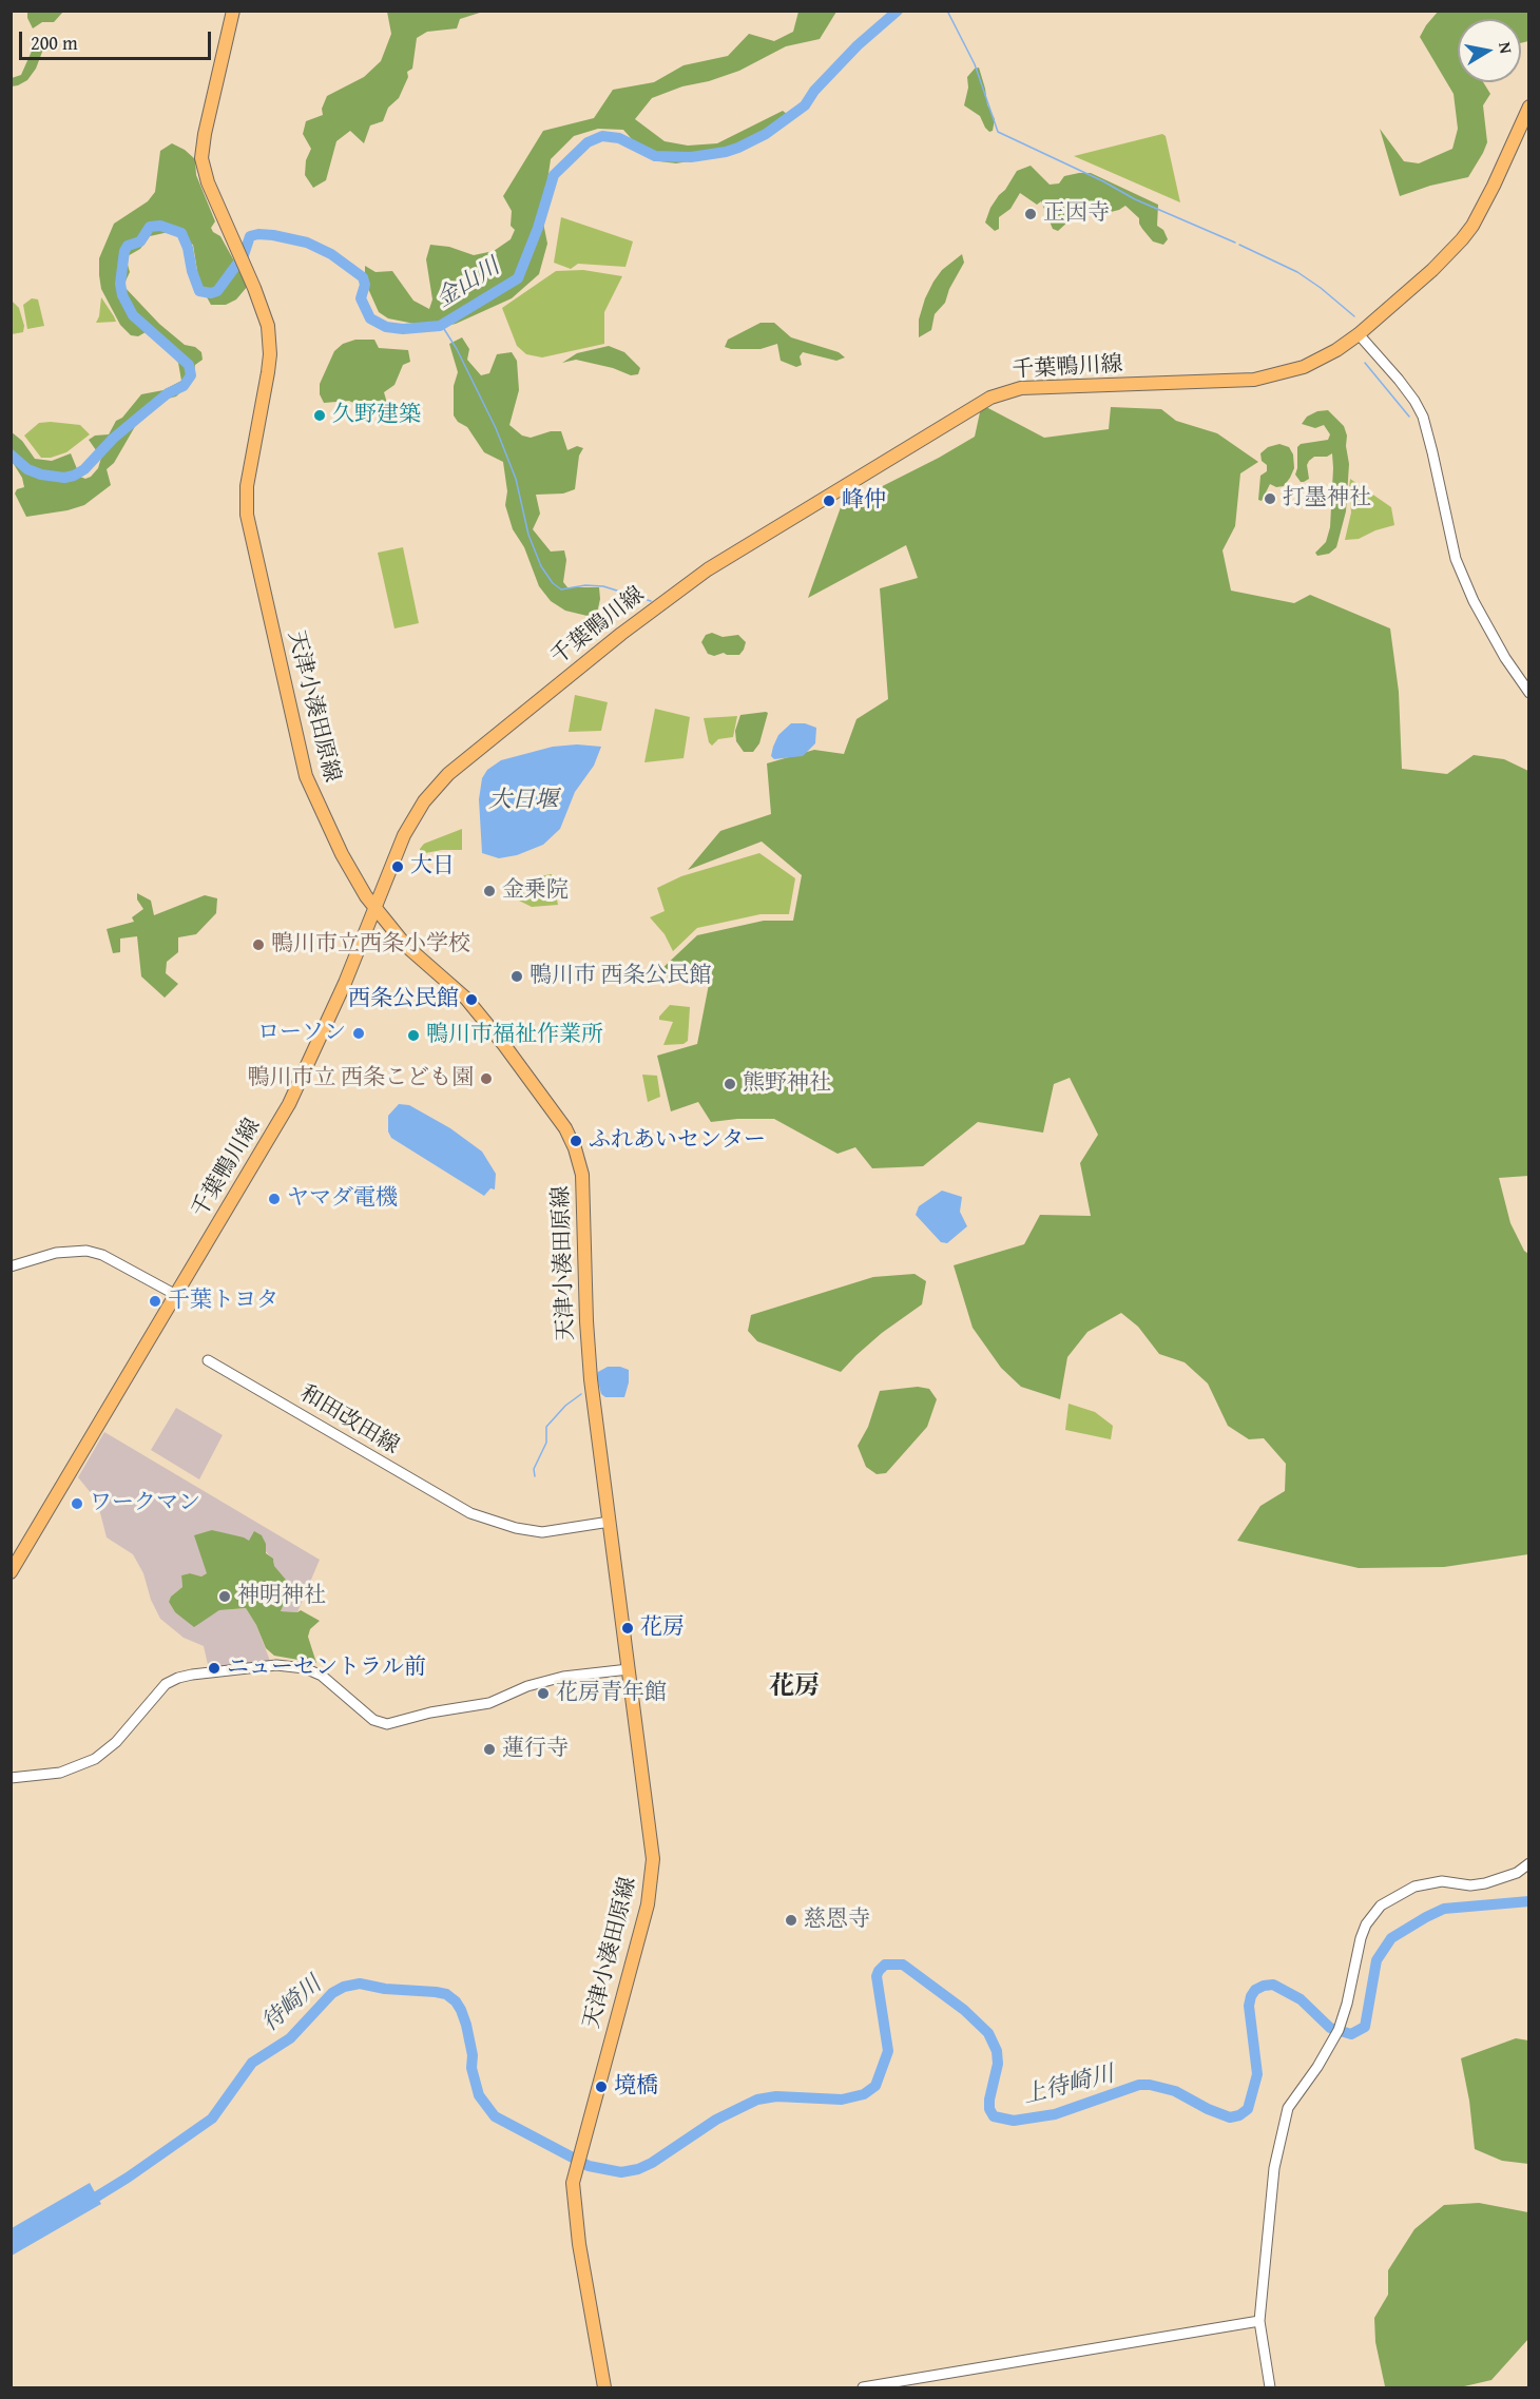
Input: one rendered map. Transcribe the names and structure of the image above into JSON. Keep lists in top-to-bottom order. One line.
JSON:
{"streets":{"main road":["千葉鴨川線","天津小湊田原線"],"street":["和田改田線"]},"crossings":[["千葉鴨川線","天津小湊田原線"],["天津小湊田原線","和田改田線"]],"districts":["花房"],"water":["金山川","大日堰","待崎川","上待崎川"],"places":["正因寺","久野建築","打墨神社","峰仲","大日","金乗院","鴨川市立西条小学校","鴨川市 西条公民館","西条公民館","ローソン","鴨川市福祉作業所","鴨川市立 西条こども園","熊野神社","ふれあいセンター","ヤマダ電機","千葉トヨタ","ワークマン","神明神社","花房","ニューセントラル前","花房青年館","蓮行寺","慈恩寺","境橋"],"scale_bar":"200 m","north":"right"}
